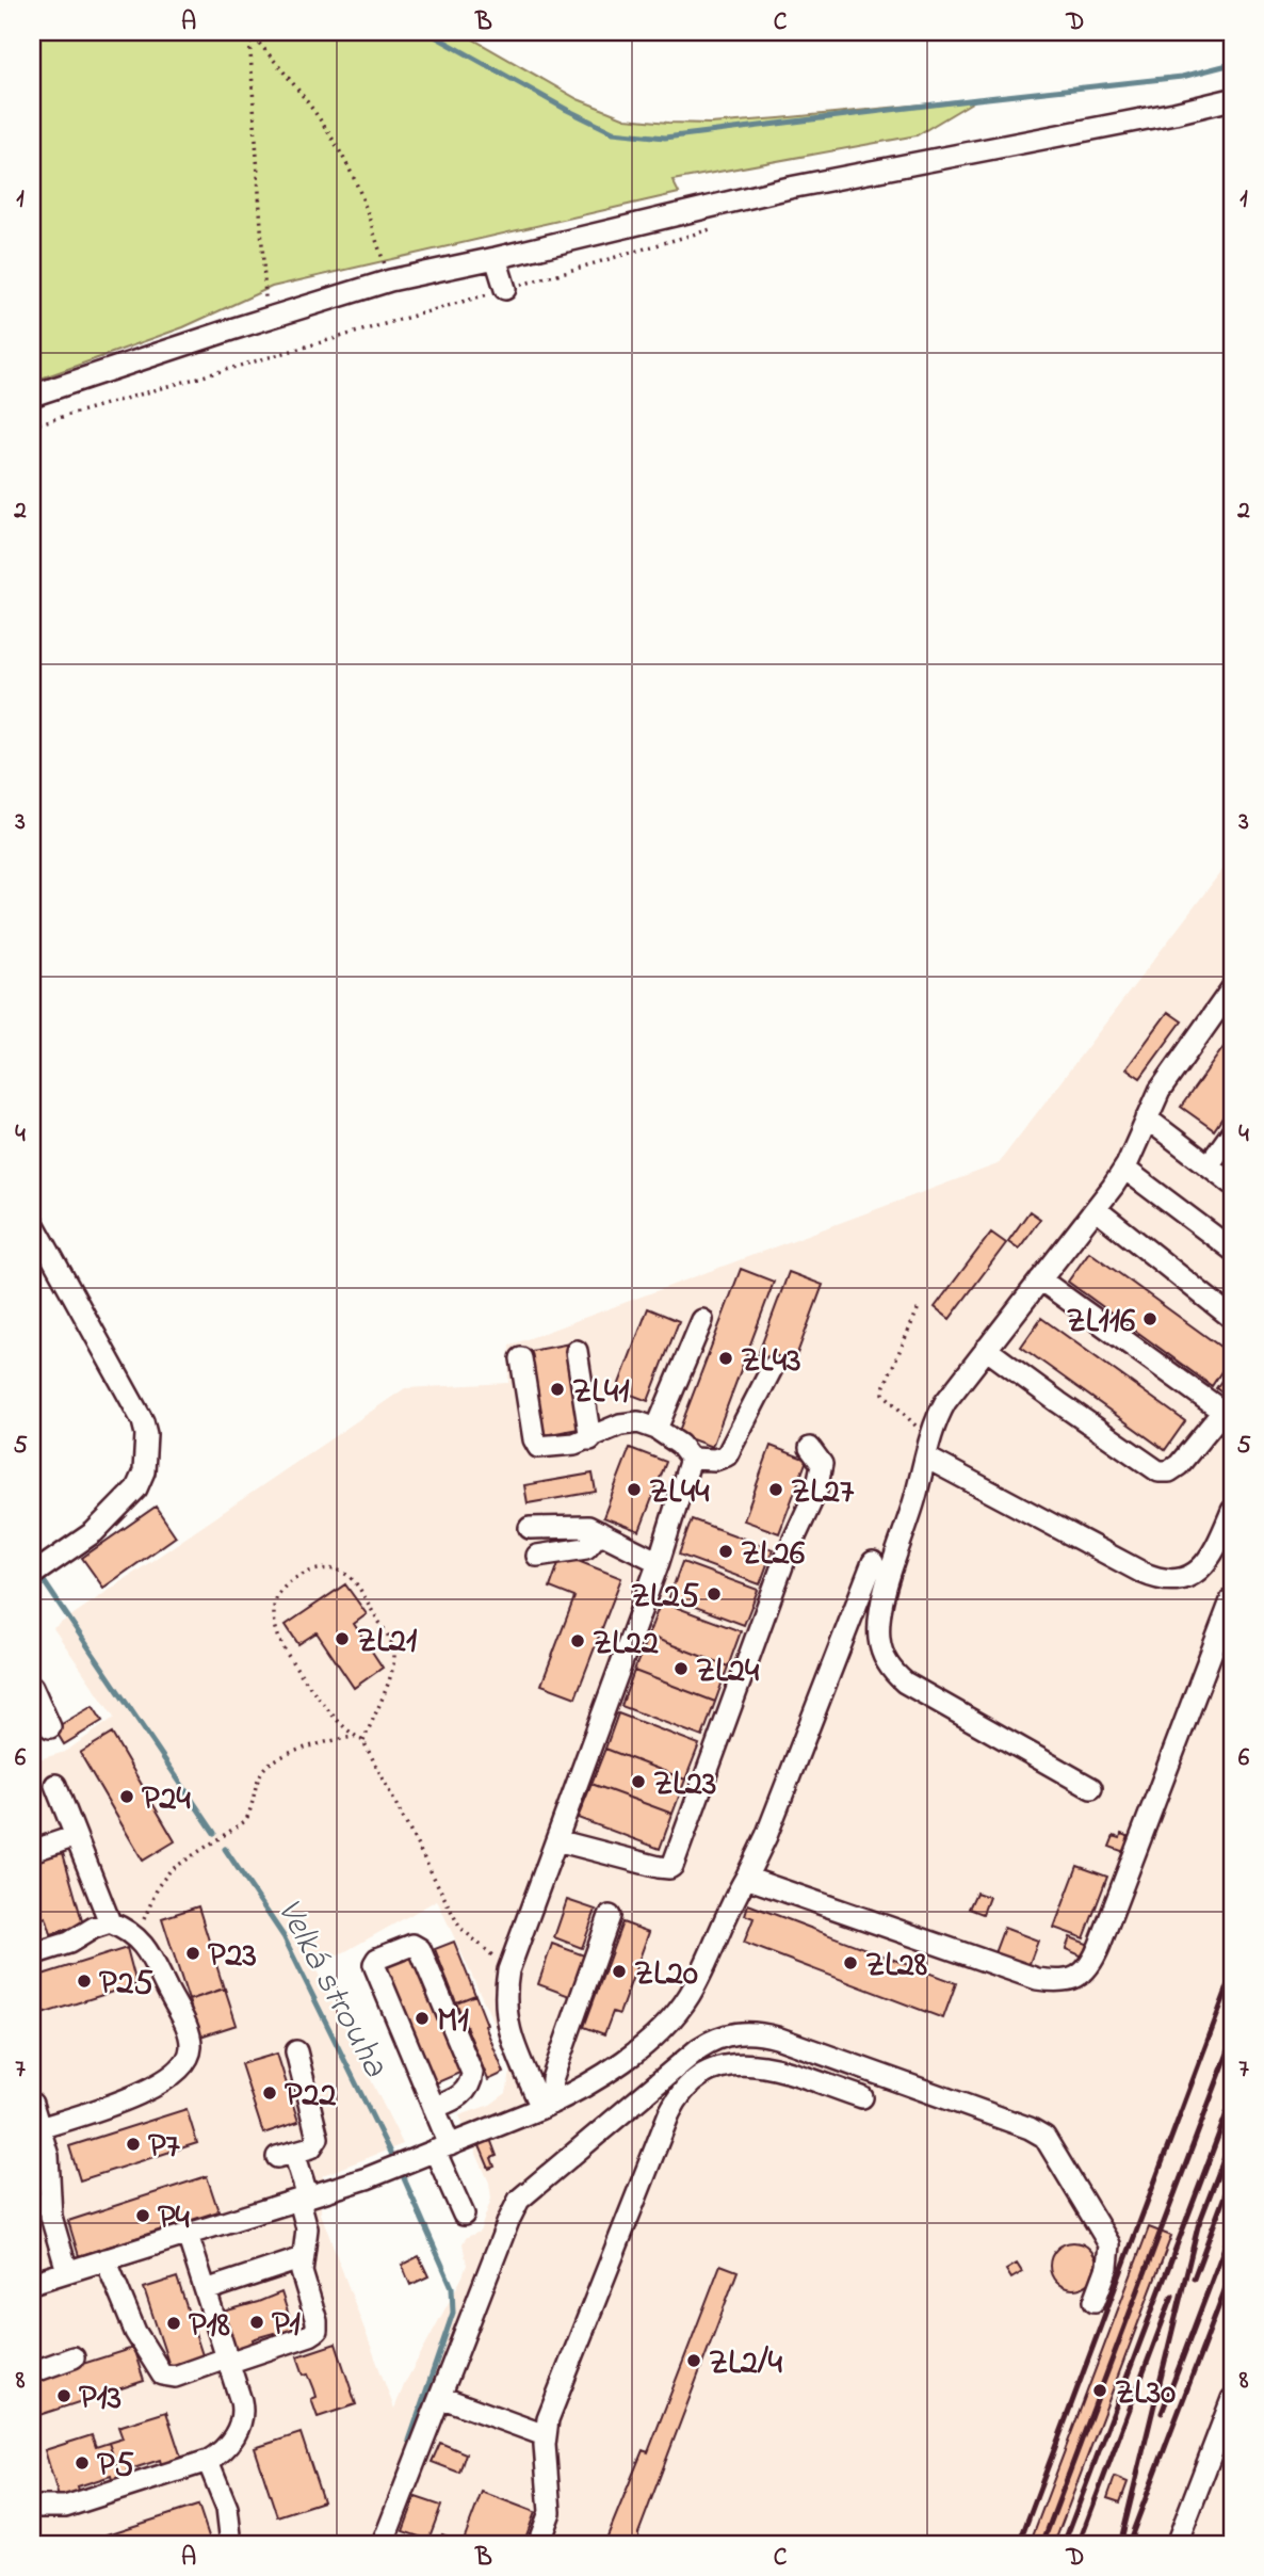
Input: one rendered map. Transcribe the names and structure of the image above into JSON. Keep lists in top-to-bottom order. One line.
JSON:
{"water":["Velká strouha"],"places":["ZL116","ZL43","ZL41","ZL44","ZL27","ZL26","ZL25","ZL21","ZL22","ZL24","ZL23","P24","P23","ZL28","ZL20","P25","M1","P22","P7","P4","P1","P18","ZL2/4","ZL30","P13","P5"],"grid":{"columns":["A","B","C","D"],"rows":["1","2","3","4","5","6","7","8"]}}
